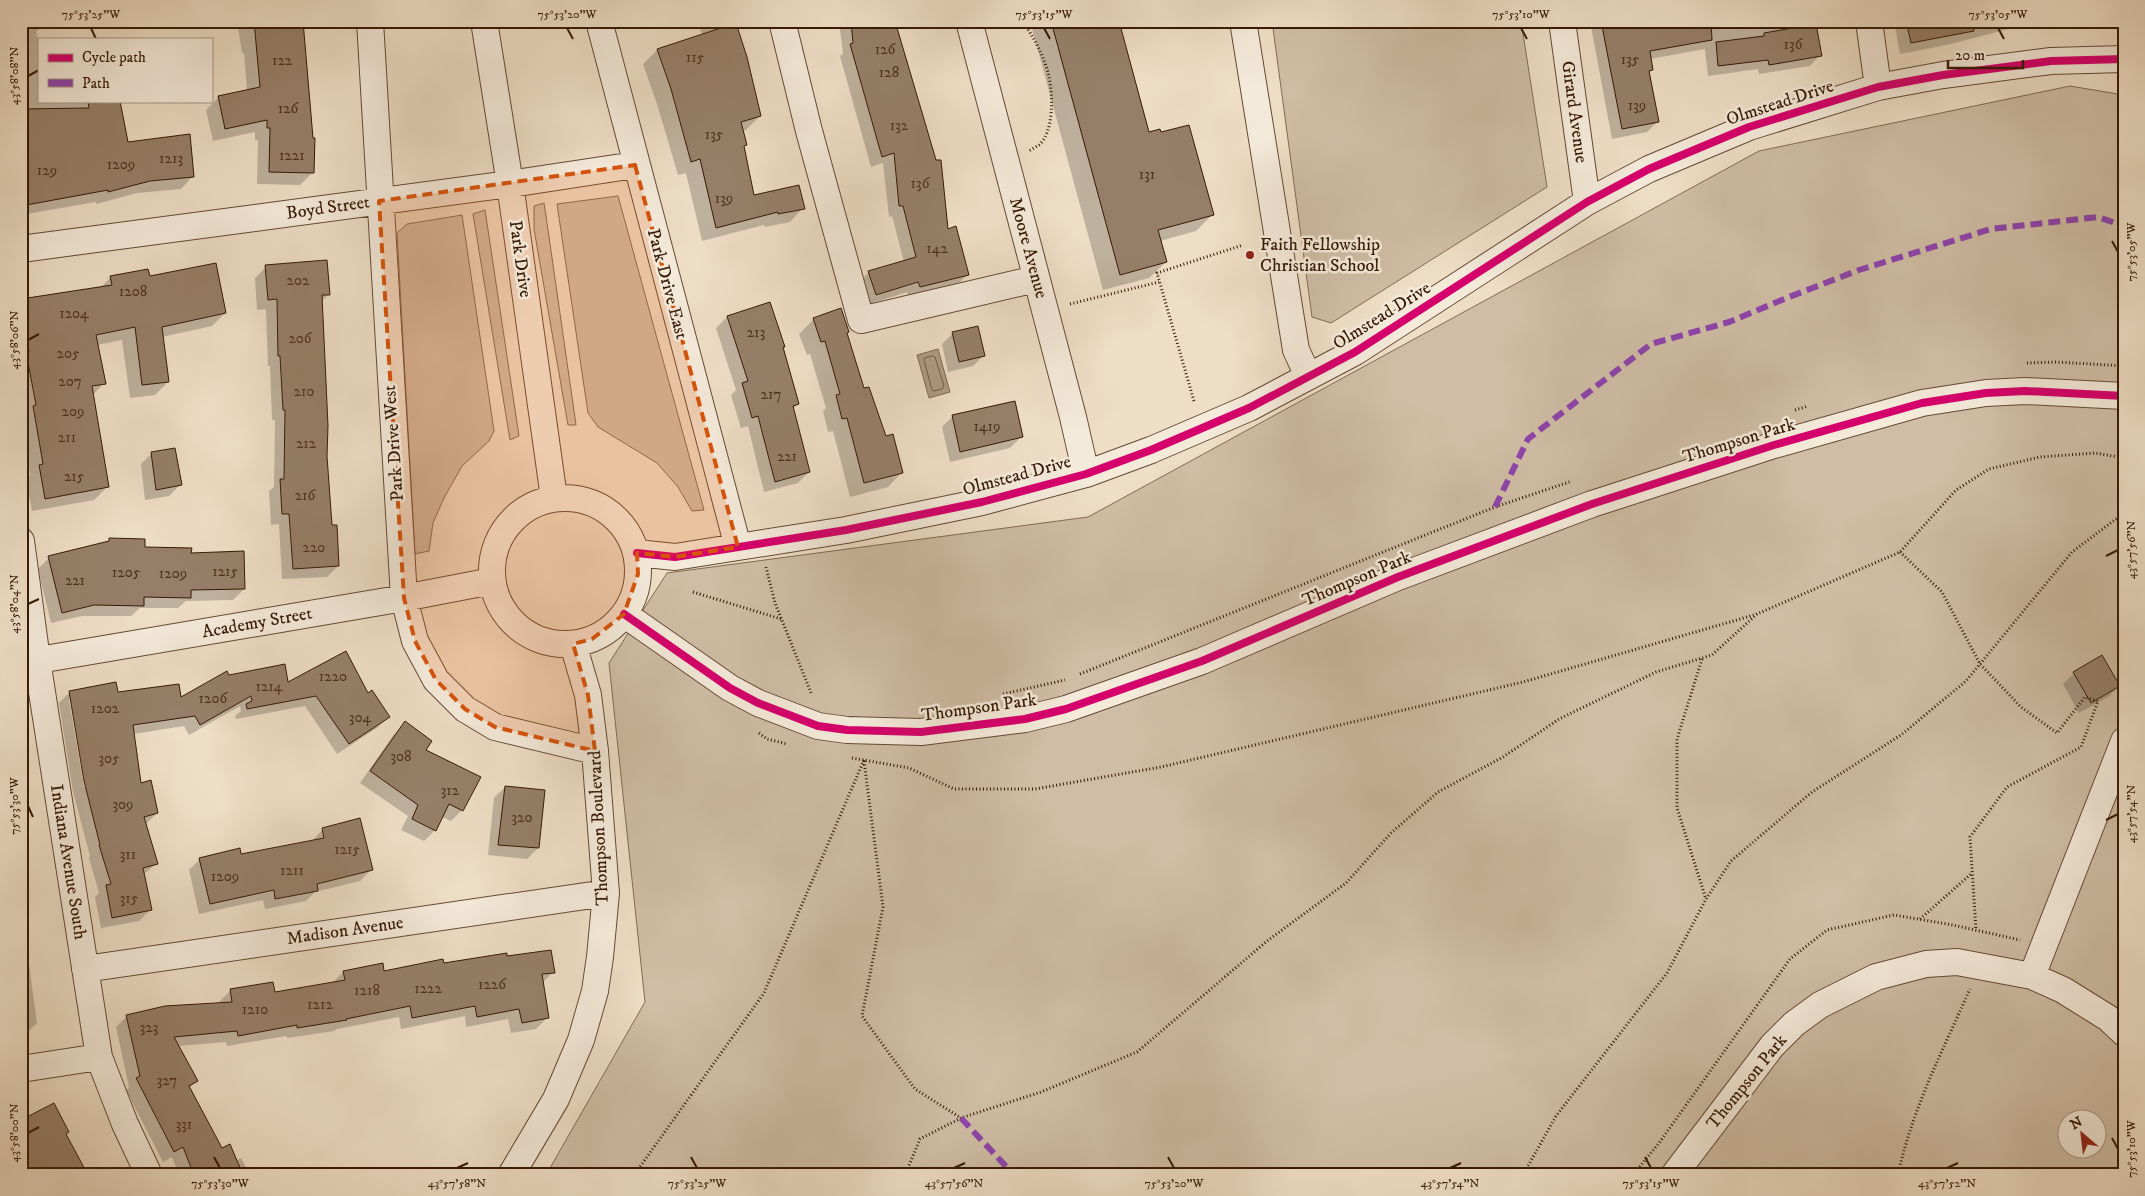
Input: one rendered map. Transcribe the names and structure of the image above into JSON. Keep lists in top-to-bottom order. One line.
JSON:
{"streets":{"street":["Olmstead Drive","Girard Avenue","Boyd Street","Moore Avenue","Park Drive","Park Drive East","Thompson Park","Park Drive West","Academy Street","Thompson Boulevard","Indiana Avenue South","Madison Avenue"]},"crossings":[["Olmstead Drive","Girard Avenue"],["Olmstead Drive","Moore Avenue"],["Olmstead Drive","Park Drive"],["Olmstead Drive","Park Drive East"],["Olmstead Drive","Thompson Park"],["Olmstead Drive","Academy Street"],["Olmstead Drive","Thompson Boulevard"],["Boyd Street","Park Drive"],["Boyd Street","Park Drive East"],["Boyd Street","Park Drive West"],["Park Drive","Thompson Park"],["Park Drive","Academy Street"],["Park Drive","Thompson Boulevard"],["Thompson Park","Academy Street"],["Thompson Park","Thompson Boulevard"],["Park Drive West","Academy Street"],["Park Drive West","Thompson Boulevard"],["Academy Street","Thompson Boulevard"],["Academy Street","Indiana Avenue South"],["Thompson Boulevard","Madison Avenue"],["Indiana Avenue South","Madison Avenue"]],"places":["Faith Fellowship Christian School"],"house_numbers":["136","126","115","135","122","128","139","126","132","135","1221","1213","1209","129","131","136","139","142","202","1208","1204","213","206","205","207","210","217","209","1419","211","212","221","215","216","220","1215","1205","1209","221","1220","1214","1206","1202","304","308","305","312","309","320","1215","311","1211","1209","315","1226","1222","1218","1212","1210","323","327","331"],"legend":["Cycle path","Path"],"scale_bar":"20 m","north":"top left","coordinates":["75°53'25\"W","75°53'20\"W","75°53'15\"W","75°53'10\"W","75°53'05\"W","43°58'08\"N","43°58'06\"N","43°57'56\"N","43°58'04\"N","75°53'30\"W","43°57'54\"N","43°58'00\"N","43°57'58\"N","43°57'52\"N"]}
